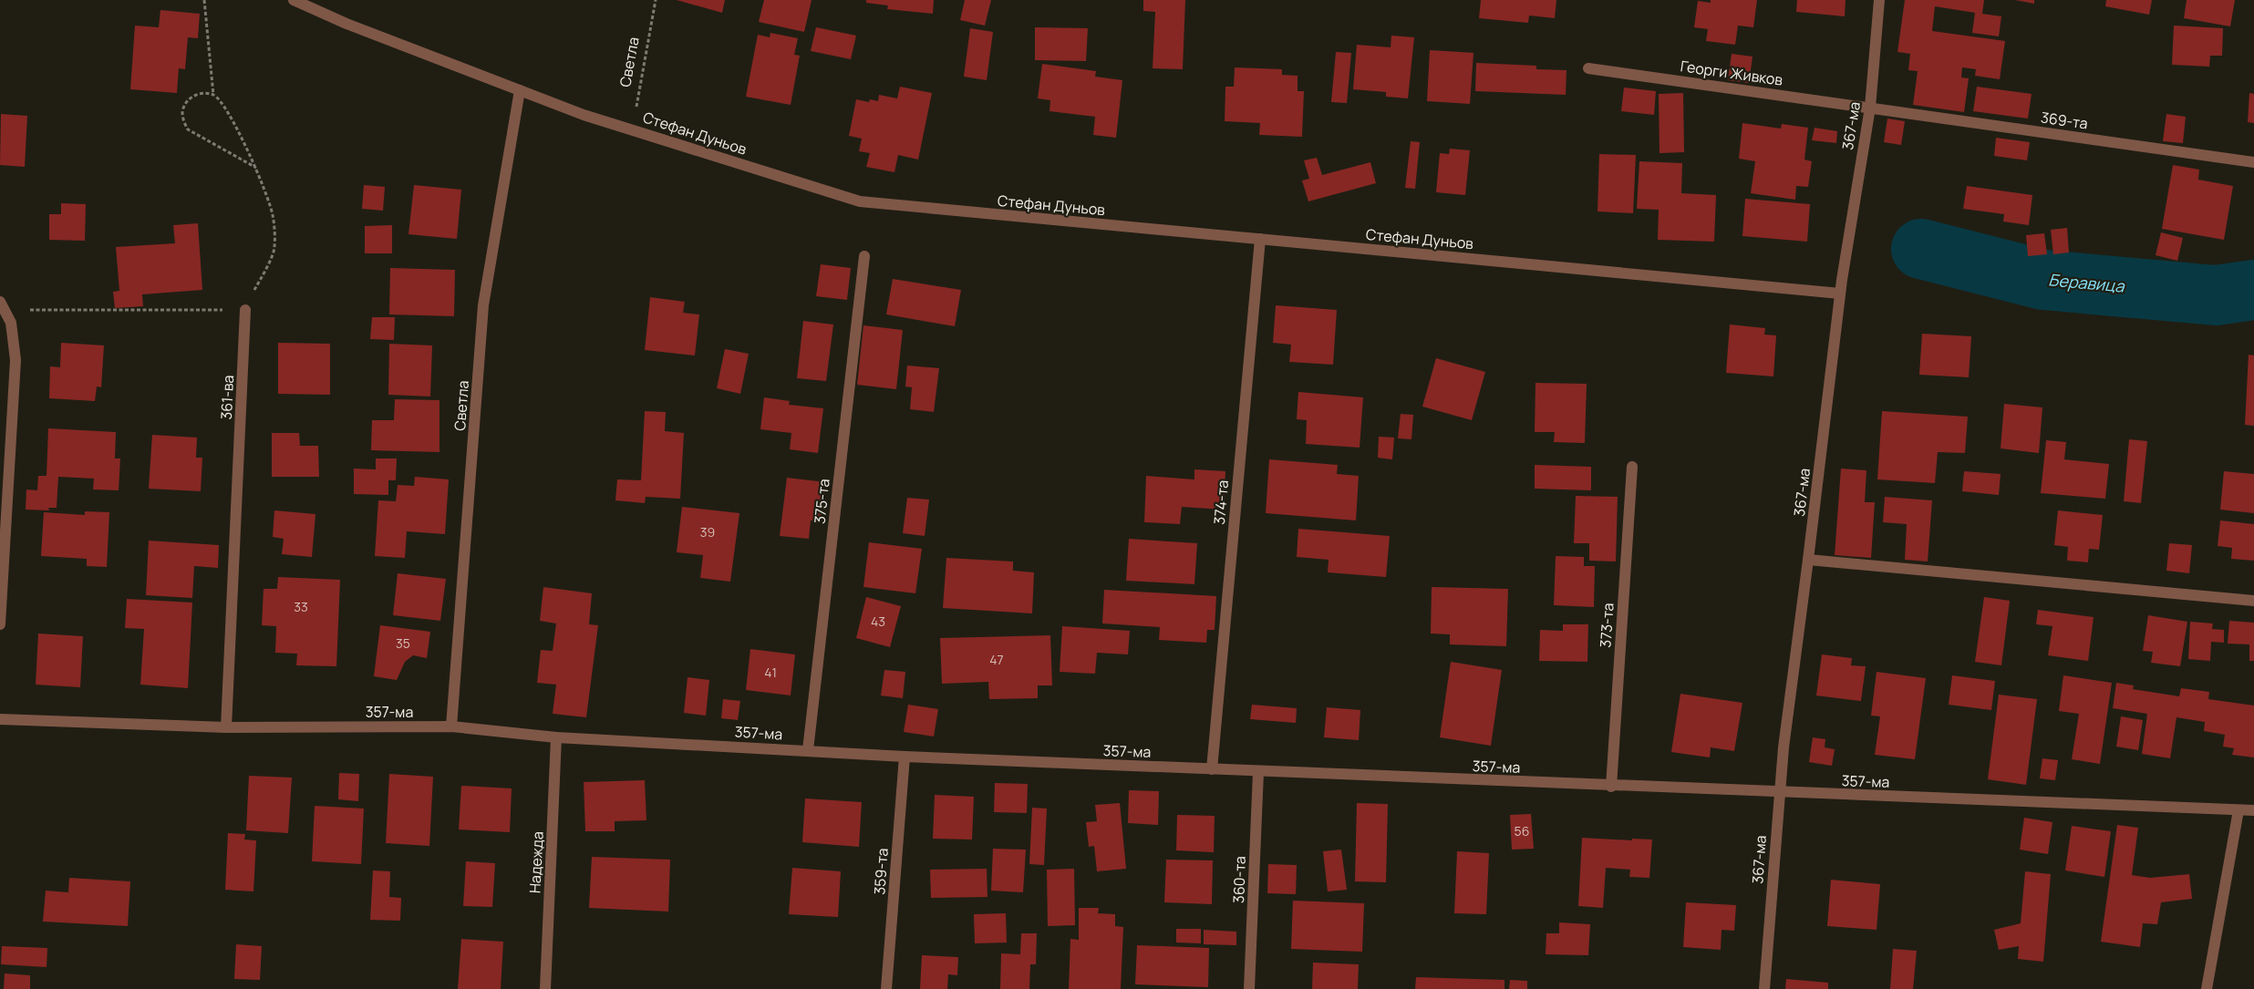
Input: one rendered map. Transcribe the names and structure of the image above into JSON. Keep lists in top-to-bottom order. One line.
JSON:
{"streets":{"street":["Светла","Георги Живков","369-та","367-ма","Стефан Дуньов","361-ва","375-та","374-та","373-та","357-ма","Надежда","359-та","360-та"]},"crossings":[["Светла","Стефан Дуньов"],["Светла","357-ма"],["Георги Живков","369-та"],["Георги Живков","367-ма"],["369-та","367-ма"],["367-ма","Стефан Дуньов"],["367-ма","357-ма"],["Стефан Дуньов","374-та"],["361-ва","357-ма"],["375-та","357-ма"],["374-та","357-ма"],["373-та","357-ма"],["357-ма","Надежда"],["357-ма","359-та"],["357-ма","360-та"]],"water":["Беравица"],"house_numbers":["39","33","43","35","47","41","56"]}
